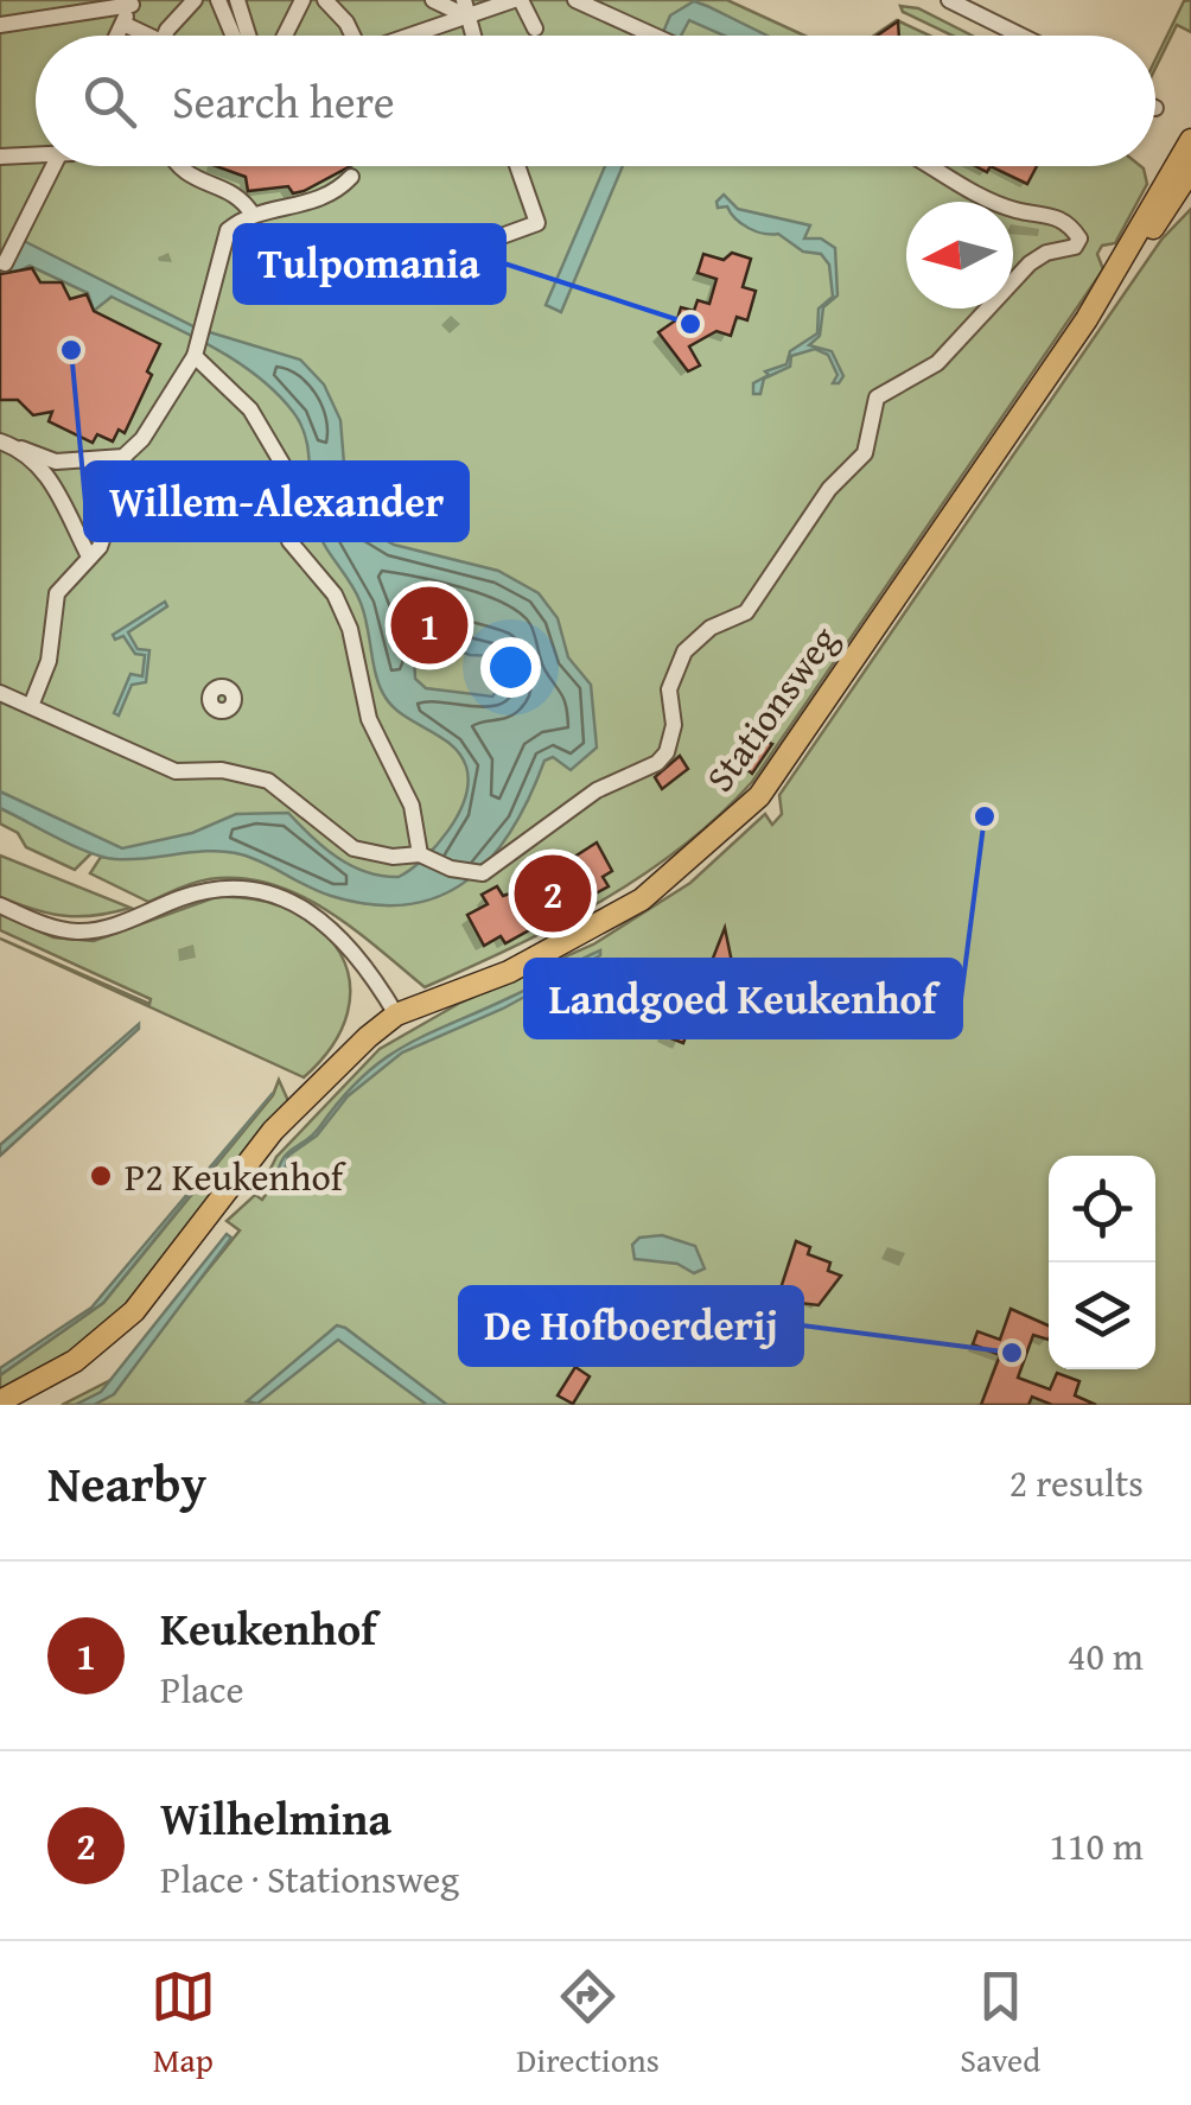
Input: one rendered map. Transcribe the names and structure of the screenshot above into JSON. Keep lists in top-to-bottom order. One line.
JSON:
{"streets":{"main road":["Stationsweg"]},"places":["Tulpomania","Willem-Alexander","Landgoed Keukenhof","P2 Keukenhof","De Hofboerderij"],"north":"left","page":{"search":"Search here","pins":["1","2"],"heading":["Nearby","2 results"],"list":[{"mark":"1","name":"Keukenhof","note":"Place","value":"40 m"},{"mark":"2","name":"Wilhelmina","note":"Place · Stationsweg","value":"110 m"}],"nav":["Map","Directions","Saved"]}}
